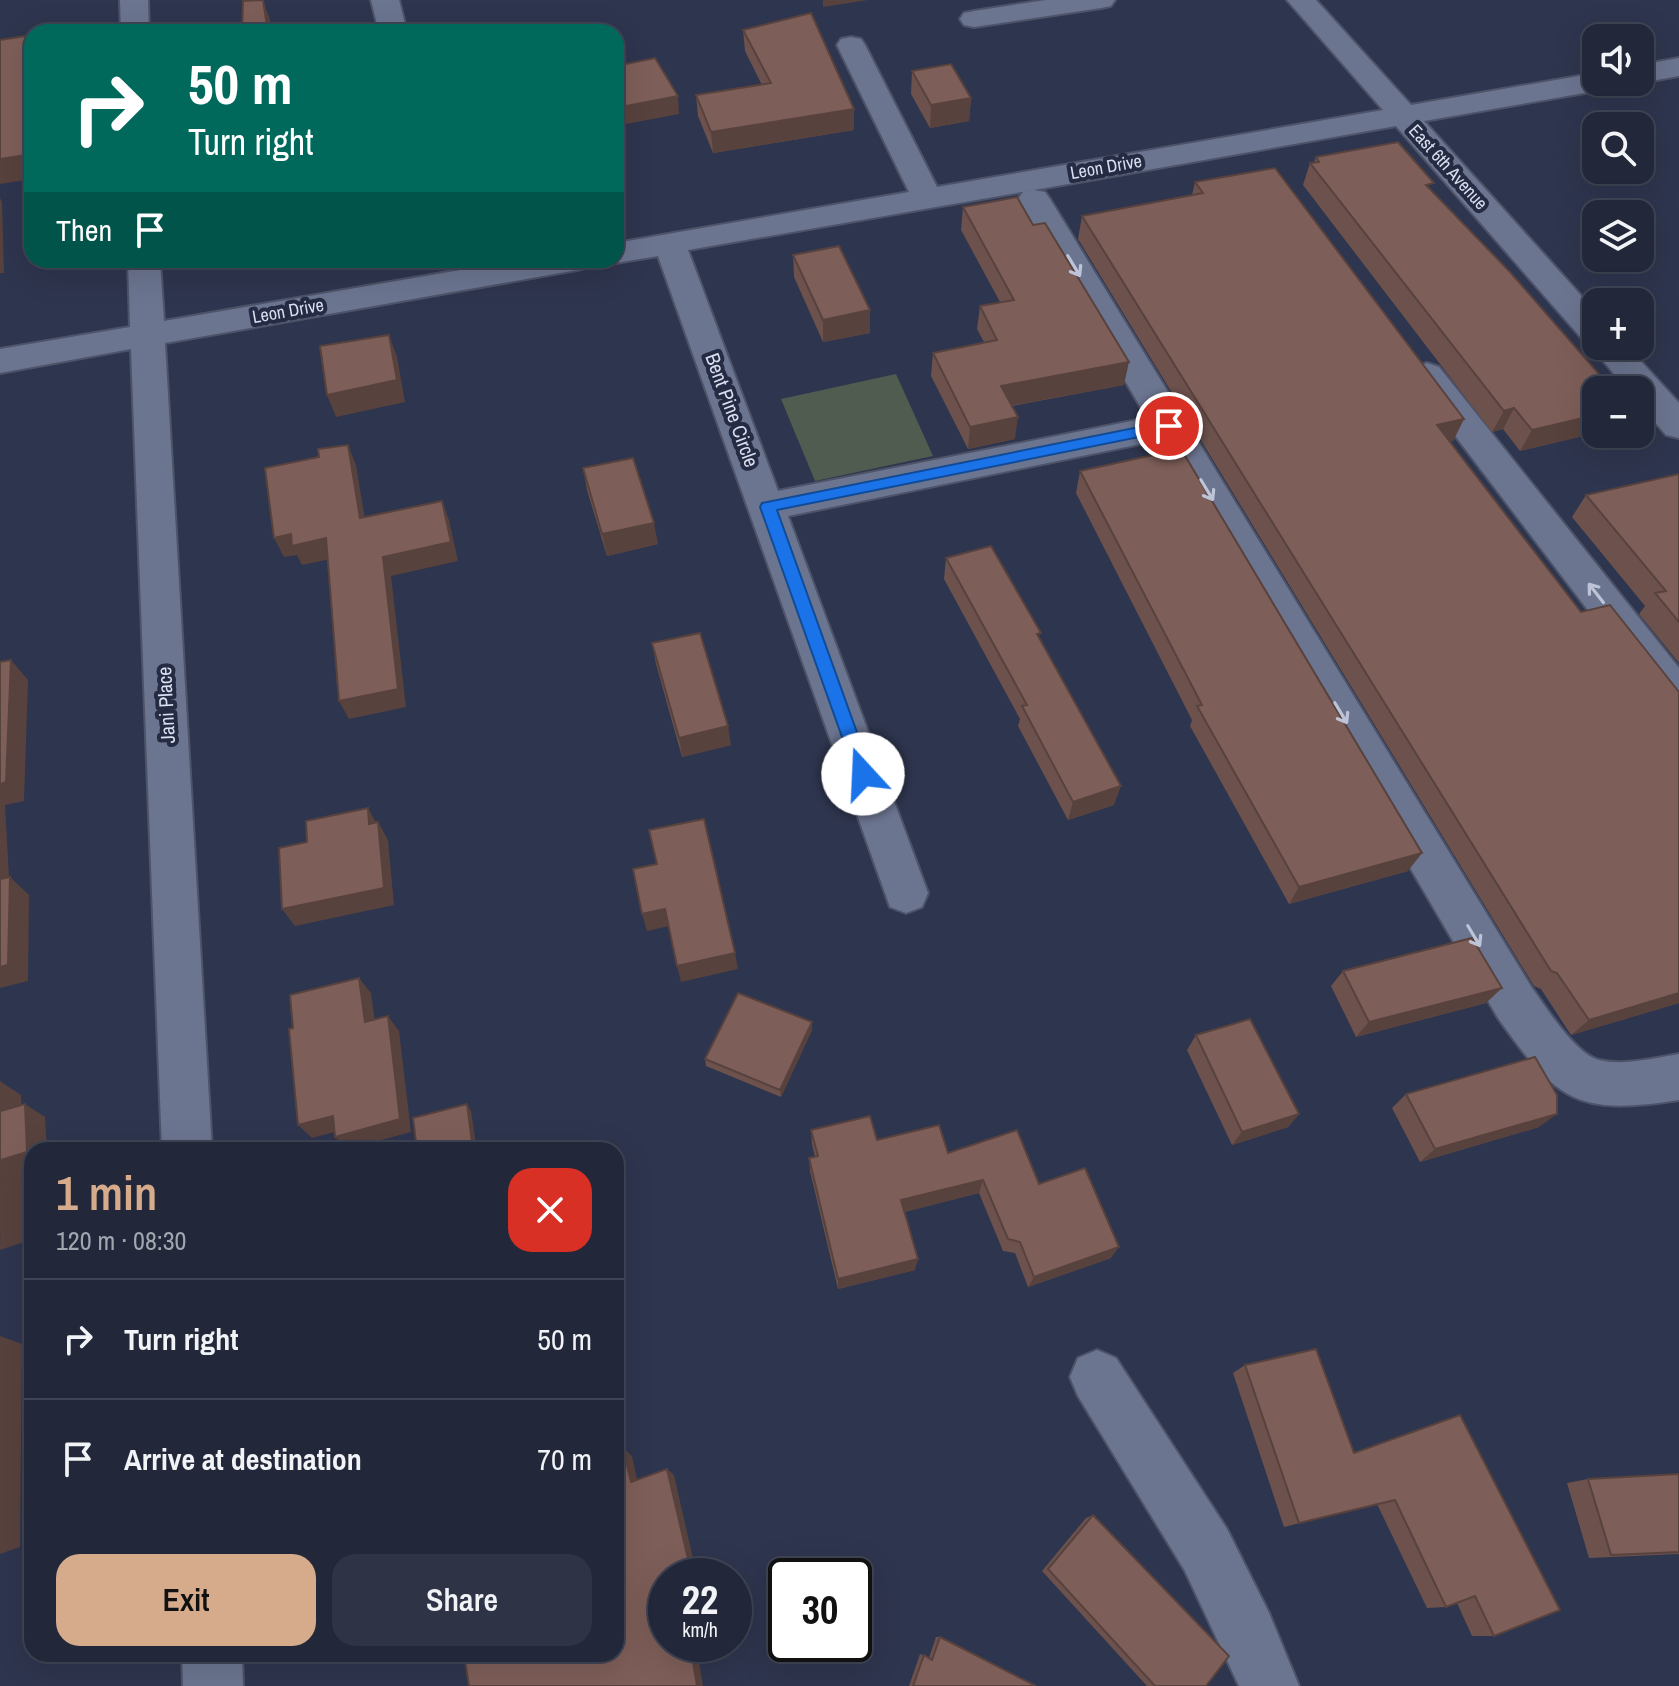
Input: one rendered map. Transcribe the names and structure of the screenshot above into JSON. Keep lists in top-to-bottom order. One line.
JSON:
{"streets":{"street":["Leon Drive","East 6th Avenue","Bent Pine Circle","Jani Place"]},"crossings":[["Leon Drive","East 6th Avenue"],["Leon Drive","Bent Pine Circle"],["Leon Drive","Jani Place"]],"page":{"map_buttons":["+","−"],"turn":["50 m","Turn right"],"then":"Then","heading":["1 min","120 m · 08:30"],"list":[{"name":"Turn right","value":"50 m"},{"name":"Arrive at destination","value":"70 m"}],"buttons":["Exit","Share"],"speed":"22 km/h","limit":"30"}}
